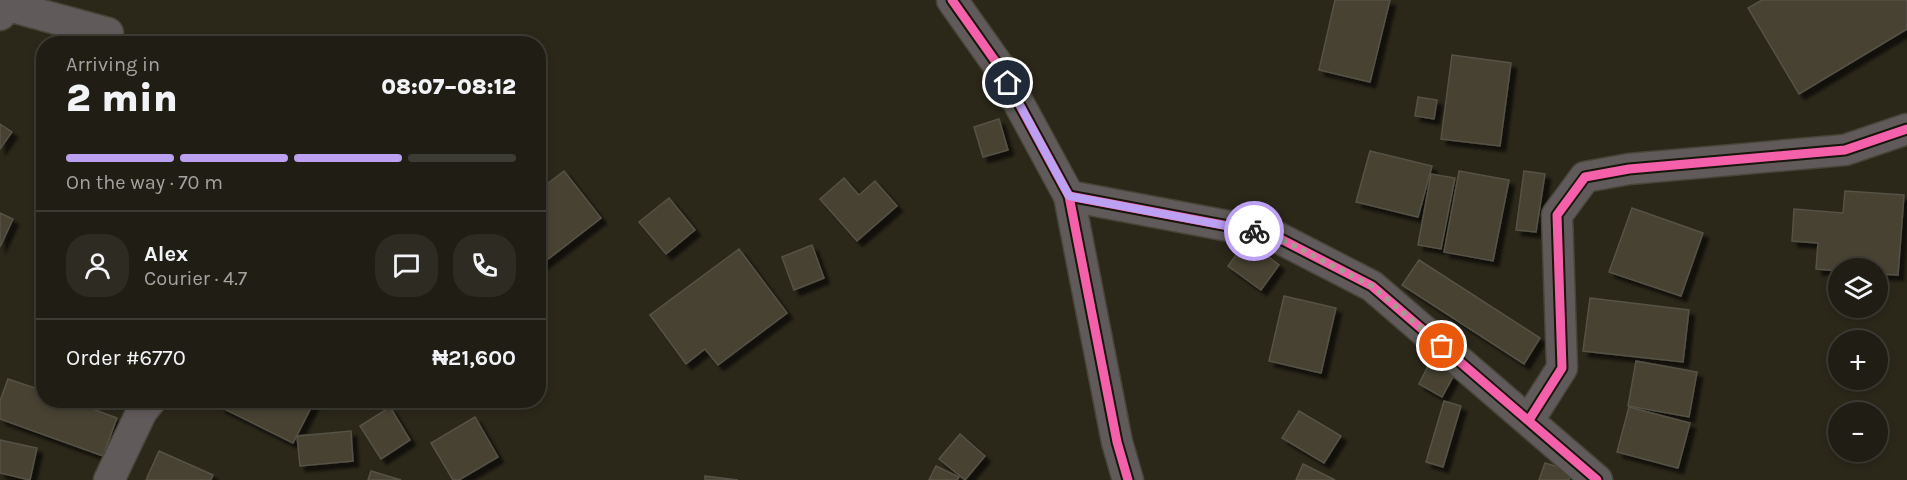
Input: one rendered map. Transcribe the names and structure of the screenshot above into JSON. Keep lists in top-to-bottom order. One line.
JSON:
{"page":{"heading":["2 min","Arriving in","08:07–08:12"],"panel":["Alex","Courier · 4.7","Order #6770","₦21,600"],"bar":"On the way · 70 m","map_buttons":["+","−"]}}
